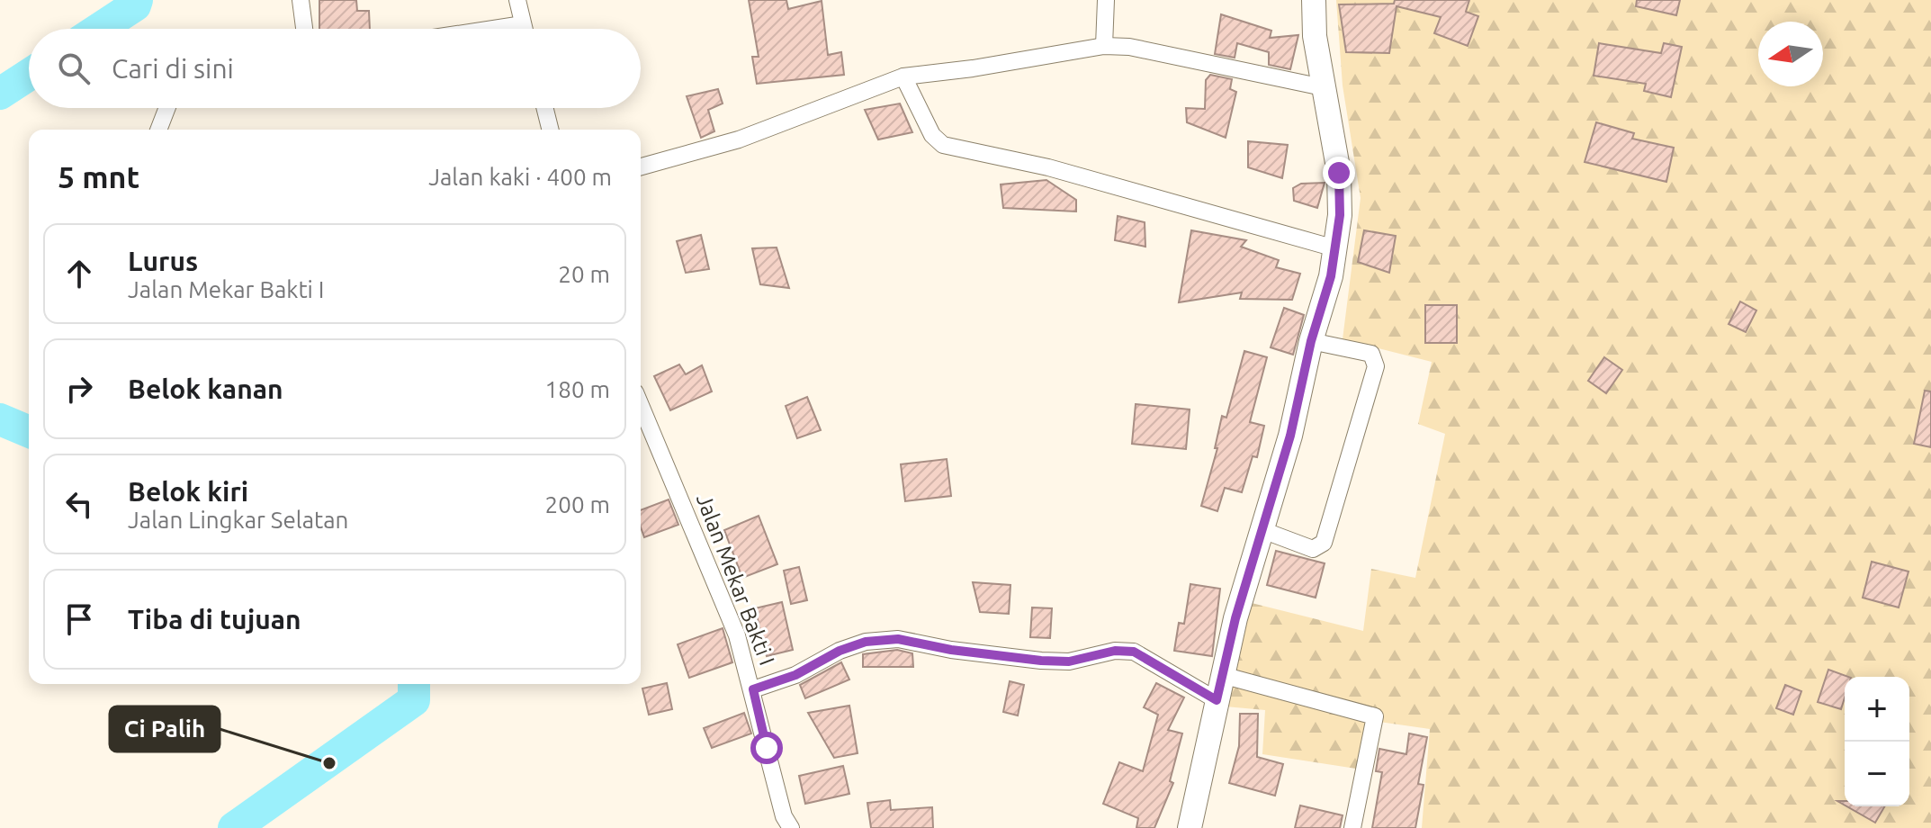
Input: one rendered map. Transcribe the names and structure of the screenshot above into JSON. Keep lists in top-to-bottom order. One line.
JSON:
{"streets":{"street":["Jalan Mekar Bakti I"]},"places":["Ci Palih"],"north":"left","page":{"search":"Cari di sini","heading":["5 mnt","Jalan kaki · 400 m"],"list":[["Lurus","Jalan Mekar Bakti I","20 m"],["Belok kanan","180 m"],["Belok kiri","Jalan Lingkar Selatan","200 m"],"Tiba di tujuan"],"map_buttons":["+","−"]}}
